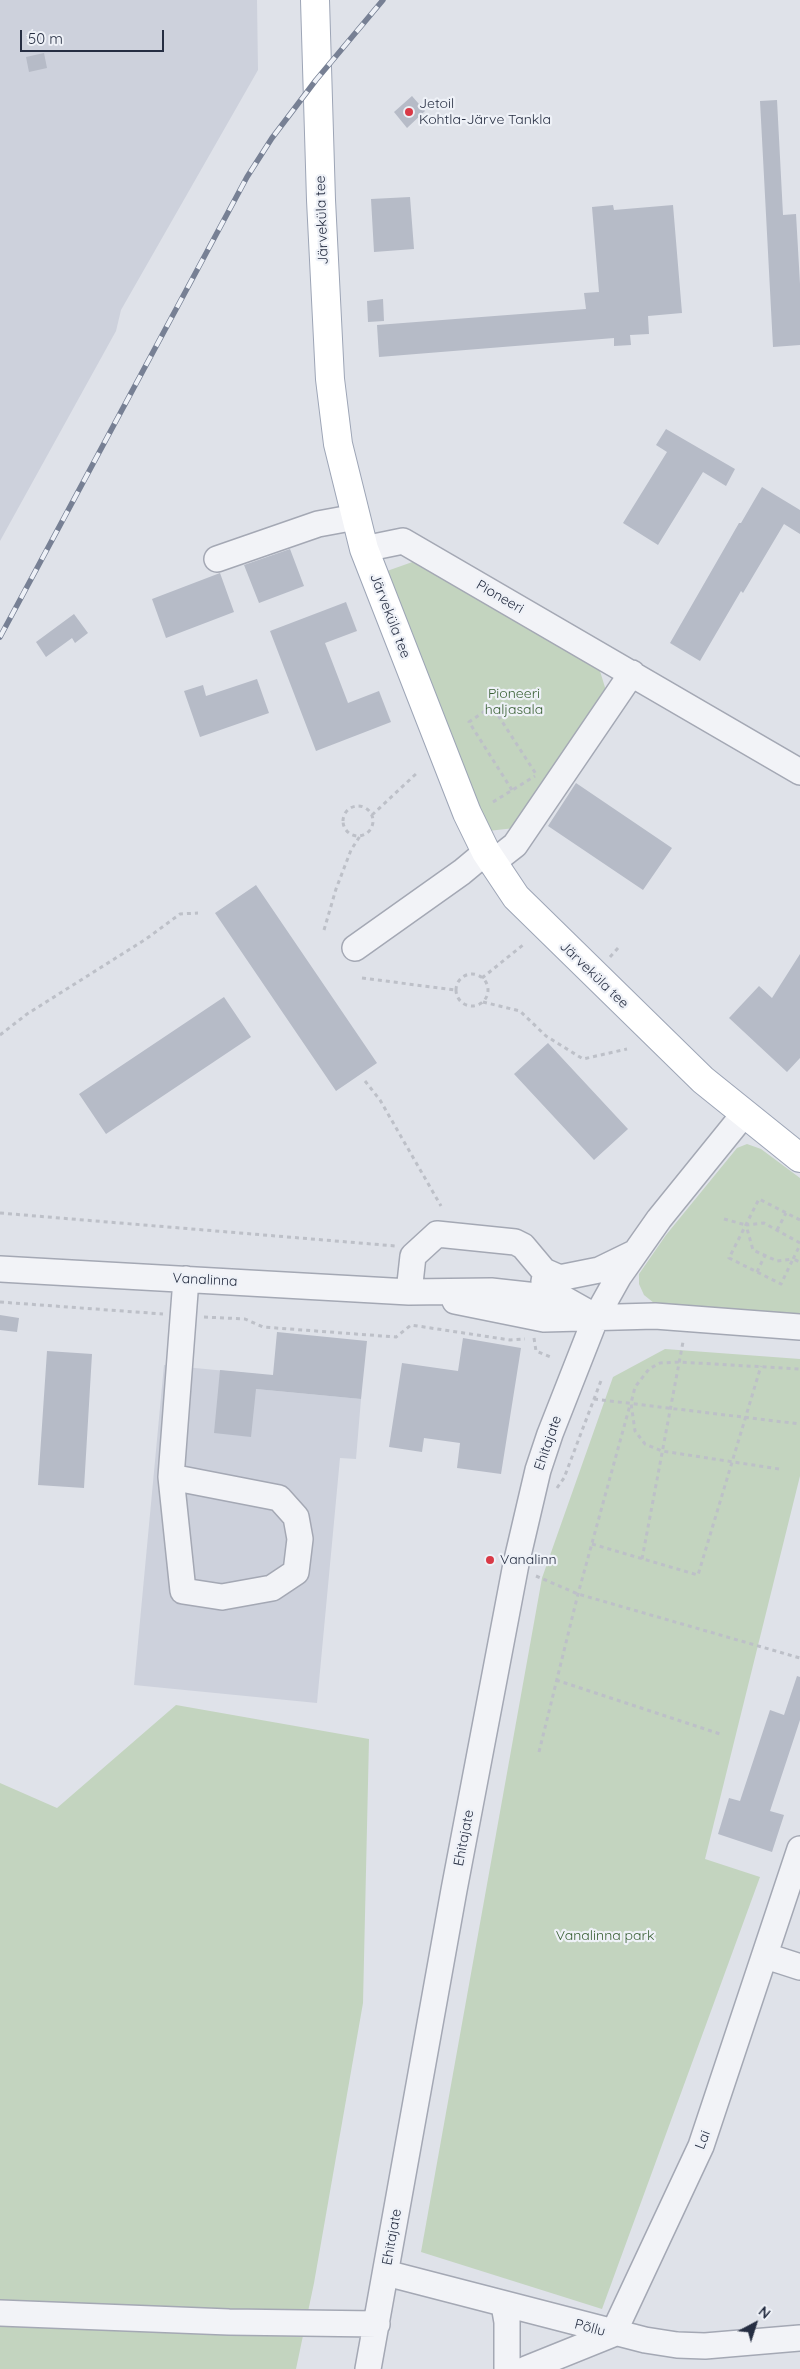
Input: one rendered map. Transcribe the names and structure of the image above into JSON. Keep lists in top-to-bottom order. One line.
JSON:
{"streets":{"main road":["Järveküla tee"],"street":["Pioneeri","Vanalinna","Ehitajate","Lai","Põllu"]},"crossings":[["Järveküla tee","Pioneeri"],["Vanalinna","Ehitajate"],["Ehitajate","Põllu"],["Lai","Põllu"]],"parks":["Pioneeri haljasala","Vanalinna park"],"places":["Jetoil Kohtla-Järve Tankla","Vanalinn"],"scale_bar":"50 m","north":"top right"}
